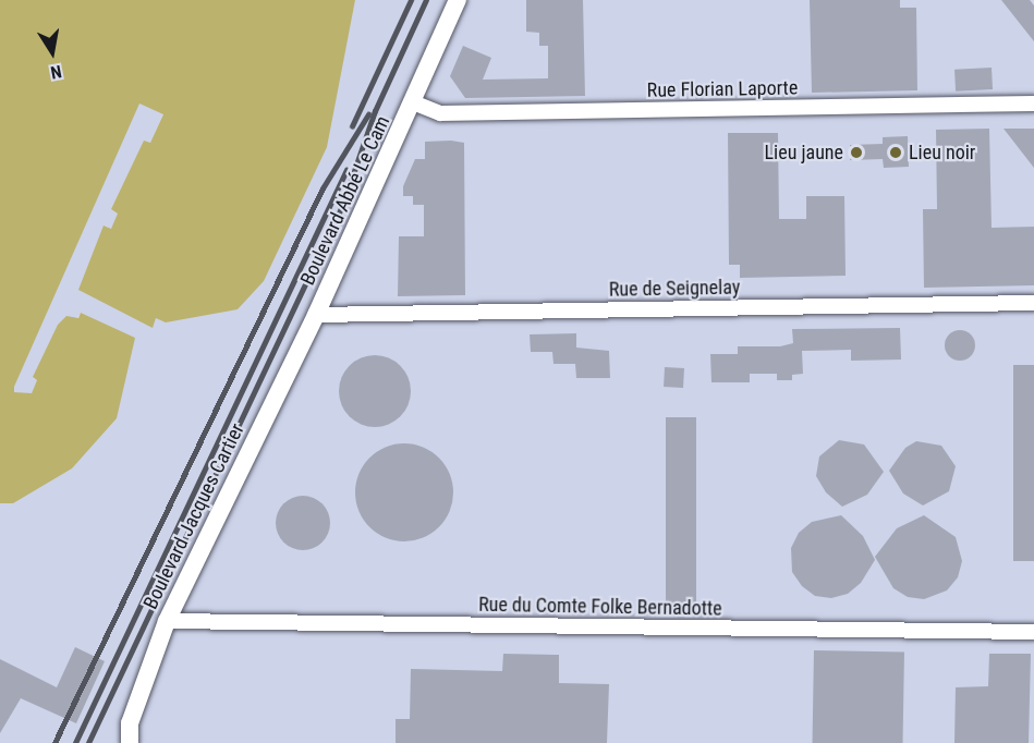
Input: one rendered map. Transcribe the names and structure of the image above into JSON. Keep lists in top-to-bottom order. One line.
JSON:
{"streets":{"street":["Rue Florian Laporte","Boulevard Abbé Le Cam","Rue de Seignelay","Boulevard Jacques Cartier","Rue du Comte Folke Bernadotte"]},"crossings":[["Rue Florian Laporte","Boulevard Abbé Le Cam"],["Boulevard Abbé Le Cam","Rue de Seignelay"],["Boulevard Abbé Le Cam","Boulevard Jacques Cartier"],["Rue de Seignelay","Boulevard Jacques Cartier"],["Boulevard Jacques Cartier","Rue du Comte Folke Bernadotte"]],"places":["Lieu jaune","Lieu noir"],"north":"bottom"}
